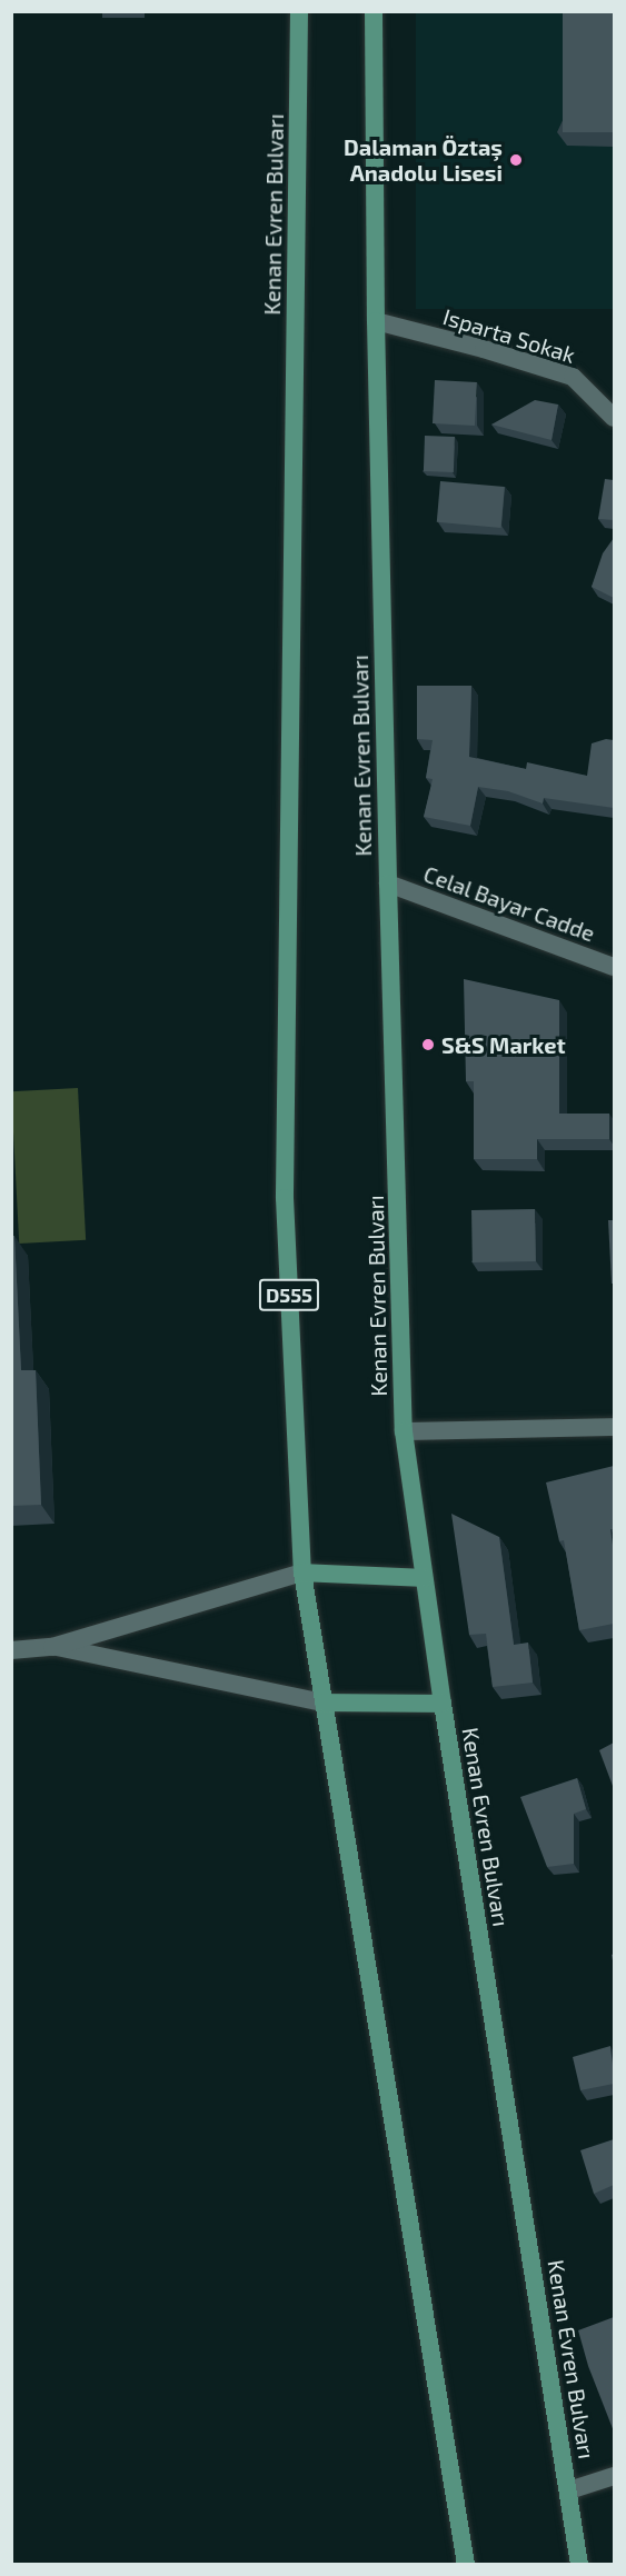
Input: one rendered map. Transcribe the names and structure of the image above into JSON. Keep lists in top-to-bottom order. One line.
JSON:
{"streets":{"main road":["Kenan Evren Bulvarı","D555"],"street":["Isparta Sokak","Celal Bayar Cadde"]},"crossings":[["Kenan Evren Bulvarı","Isparta Sokak"],["Kenan Evren Bulvarı","Celal Bayar Cadde"]],"places":["Dalaman Öztaş Anadolu Lisesi","S&S Market"]}
